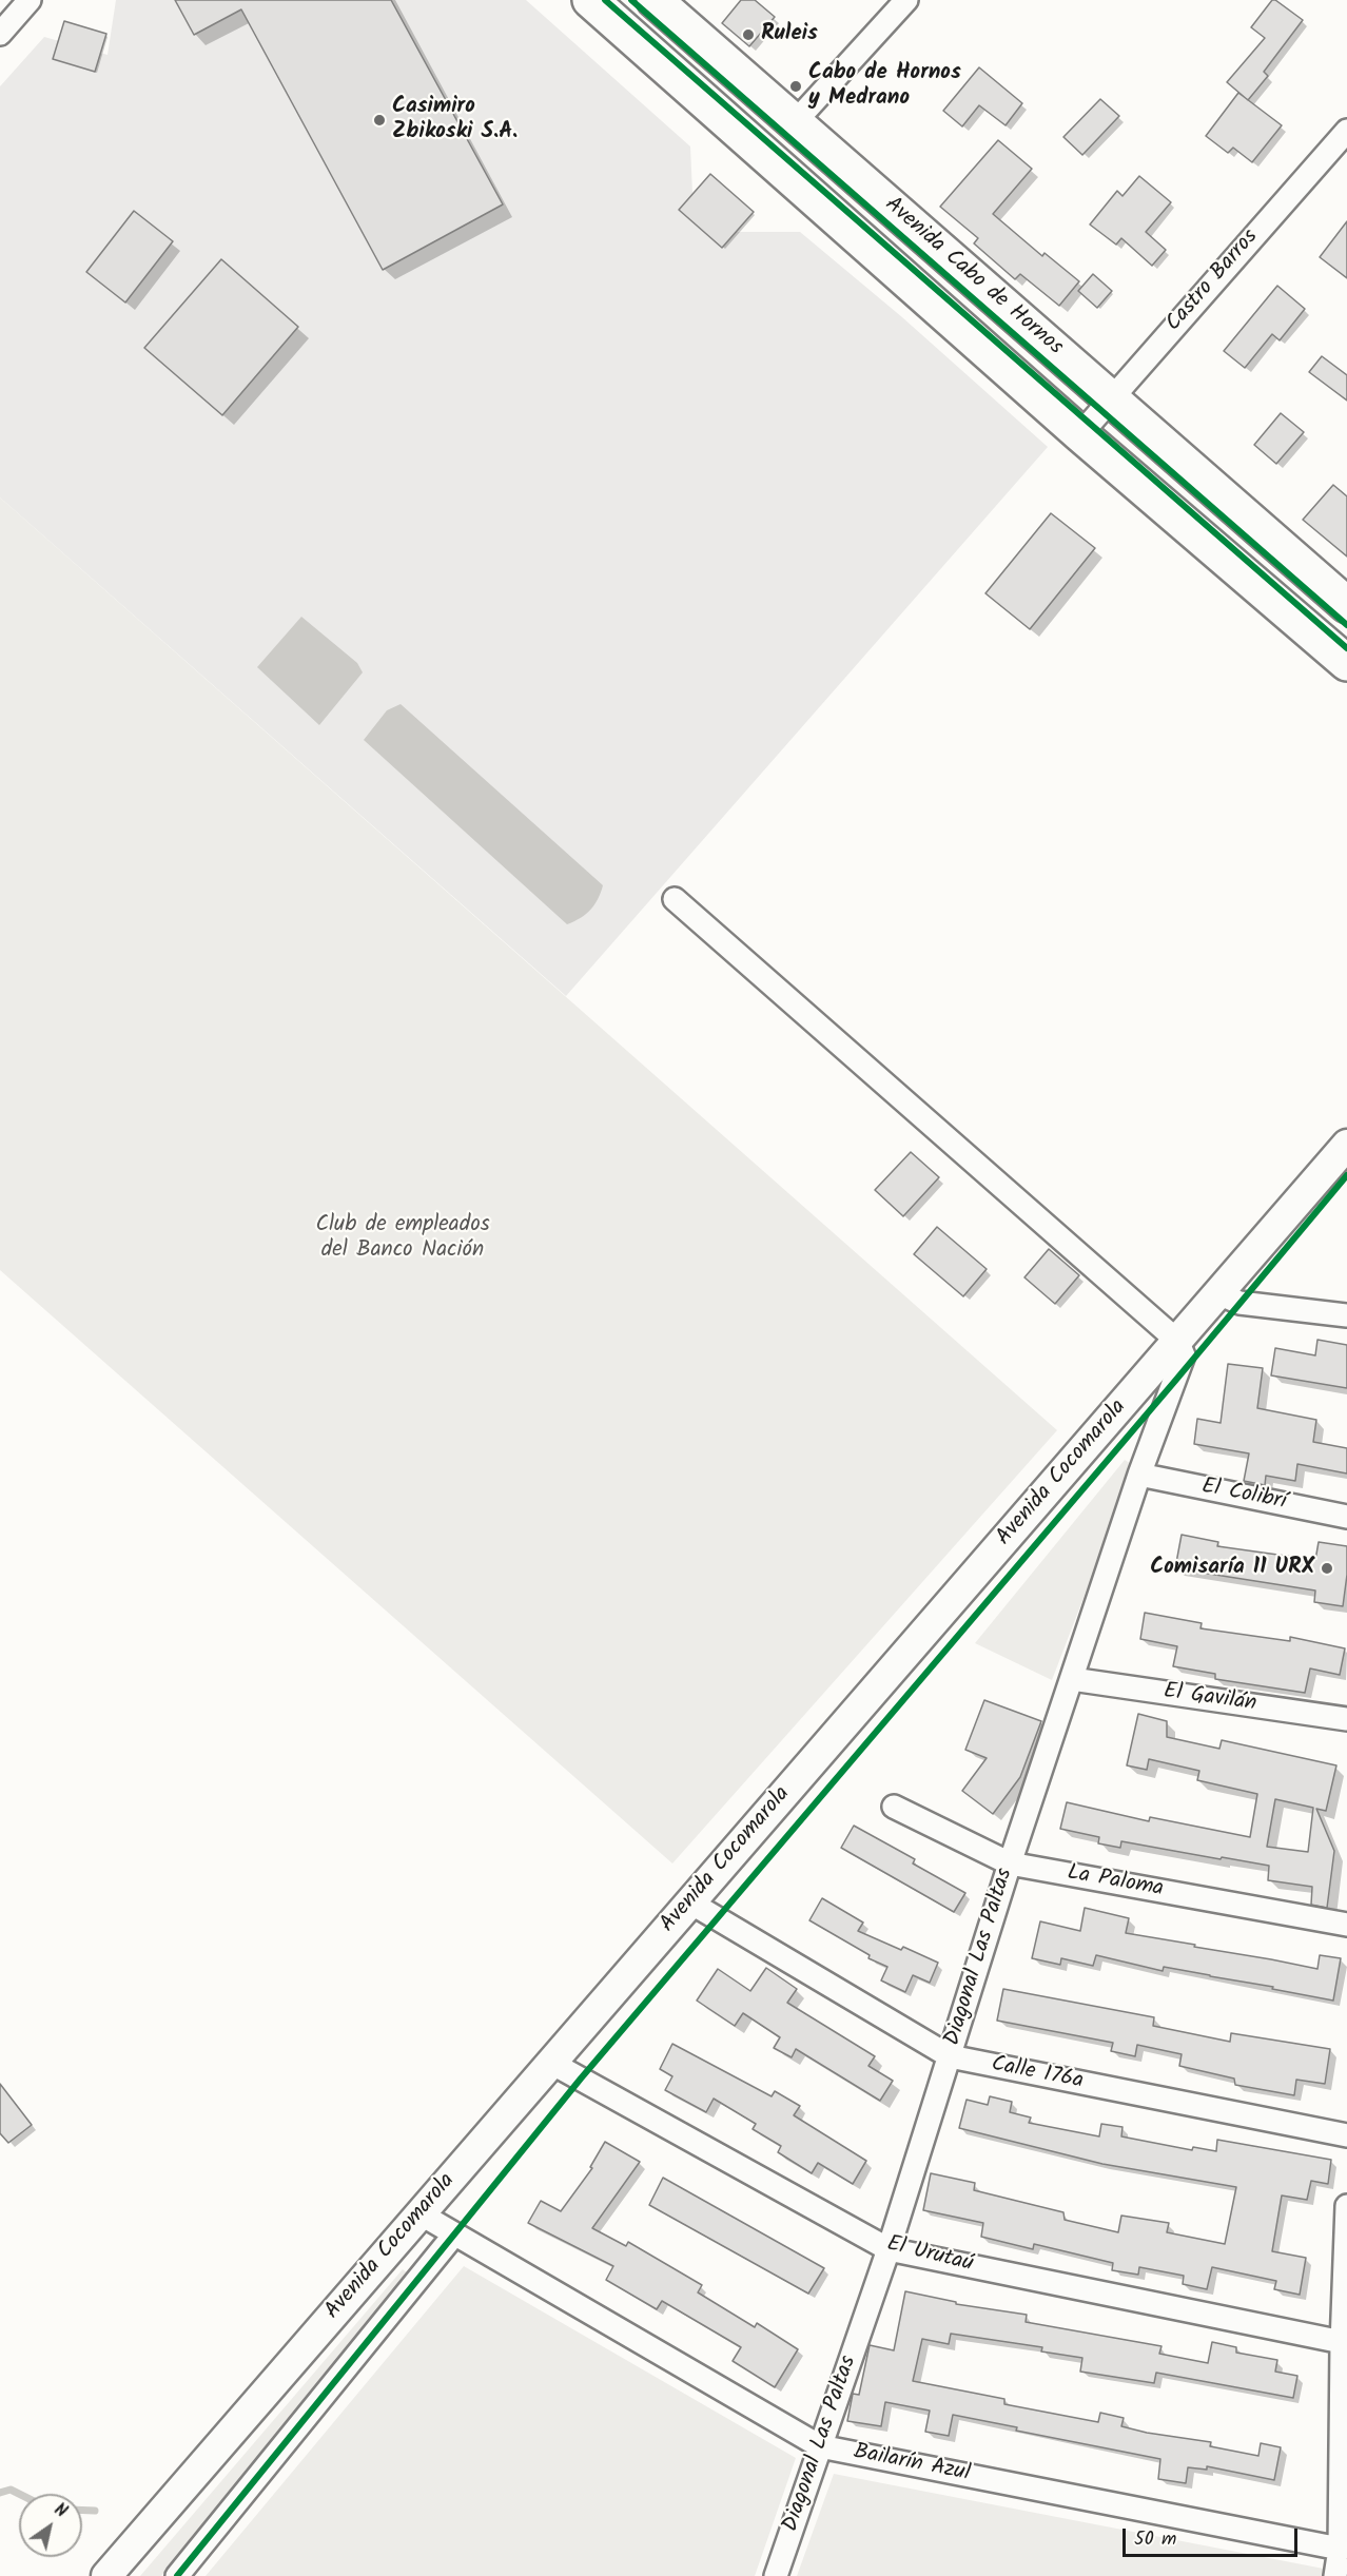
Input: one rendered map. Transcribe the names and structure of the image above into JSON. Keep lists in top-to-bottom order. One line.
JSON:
{"streets":{"main road":["Avenida Cabo de Hornos","Avenida Cocomarola"],"street":["Castro Barros","El Colibrí","El Gavilán","La Paloma","Diagonal Las Paltas","Calle 176a","El Urutaú","Bailarín Azul"]},"crossings":[["Avenida Cabo de Hornos","Castro Barros"],["Avenida Cocomarola","Diagonal Las Paltas"],["Avenida Cocomarola","Calle 176a"],["Avenida Cocomarola","El Urutaú"],["Avenida Cocomarola","Bailarín Azul"],["El Colibrí","Diagonal Las Paltas"],["El Gavilán","Diagonal Las Paltas"],["La Paloma","Diagonal Las Paltas"],["Diagonal Las Paltas","Calle 176a"],["Diagonal Las Paltas","El Urutaú"],["Diagonal Las Paltas","Bailarín Azul"]],"parks":["Club de empleados del Banco Nación"],"places":["Ruleis","Cabo de Hornos y Medrano","Casimiro Zbikoski S.A.","Comisaría 11 URX"],"scale_bar":"50 m","north":"top right"}
